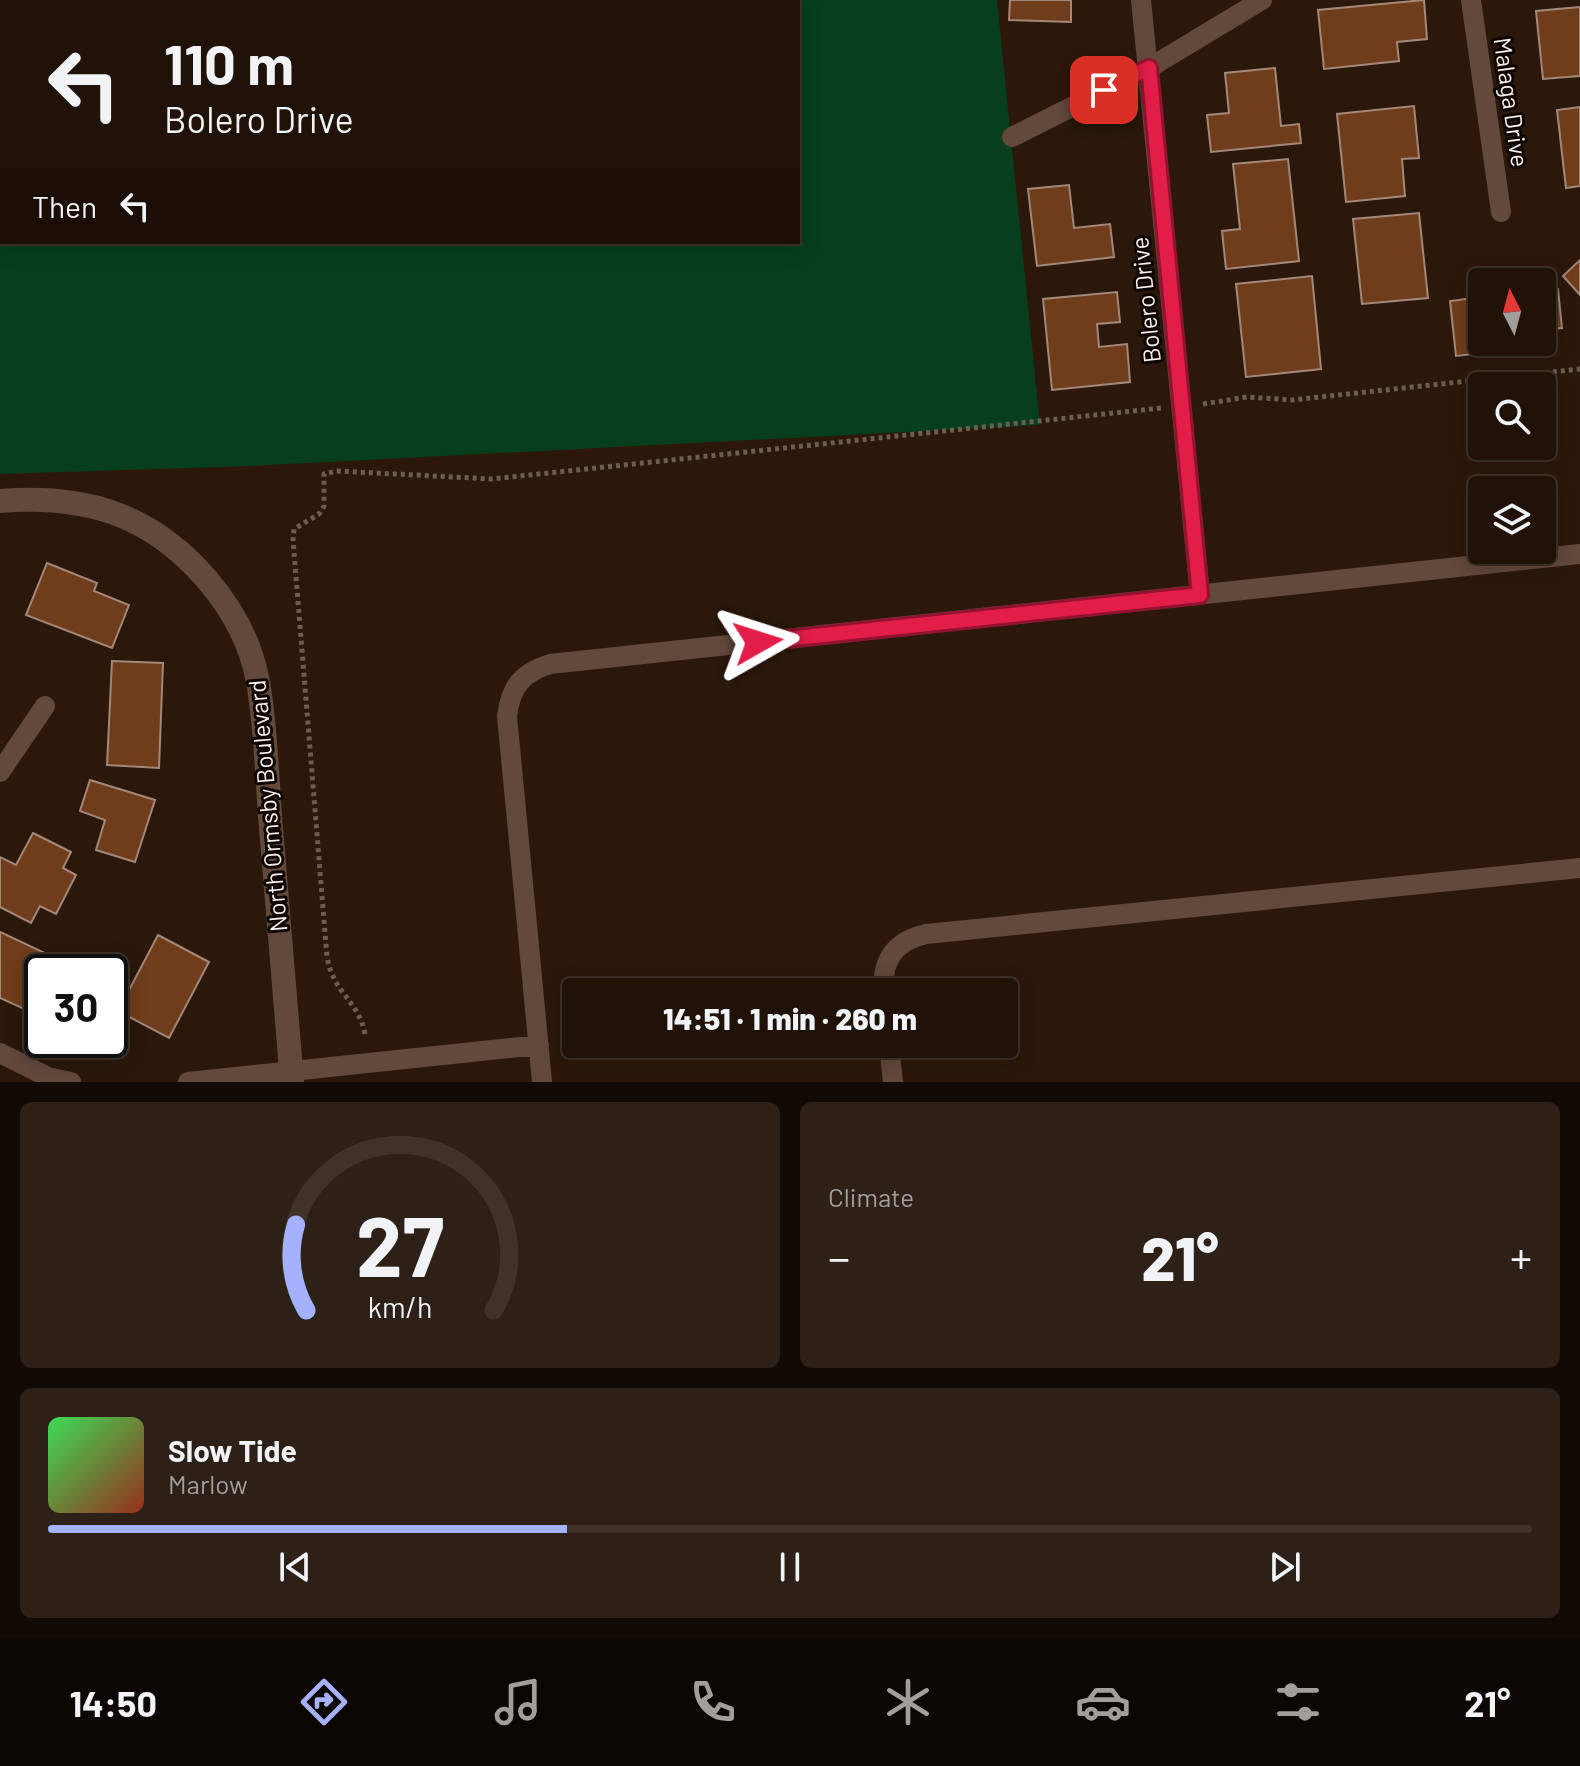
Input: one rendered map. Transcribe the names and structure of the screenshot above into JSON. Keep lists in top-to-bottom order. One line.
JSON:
{"streets":{"street":["Malaga Drive","Bolero Drive","North Ormsby Boulevard"]},"north":"top","page":{"turn":["110 m","Bolero Drive"],"then":"Then","limit":"30","trip":"14:51 · 1 min · 260 m","tile":"Climate","heat":["−","21°","+"],"song":["Slow Tide","Marlow"],"tabs":["14:50","21°"],"gauge":["27","km/h"]}}
